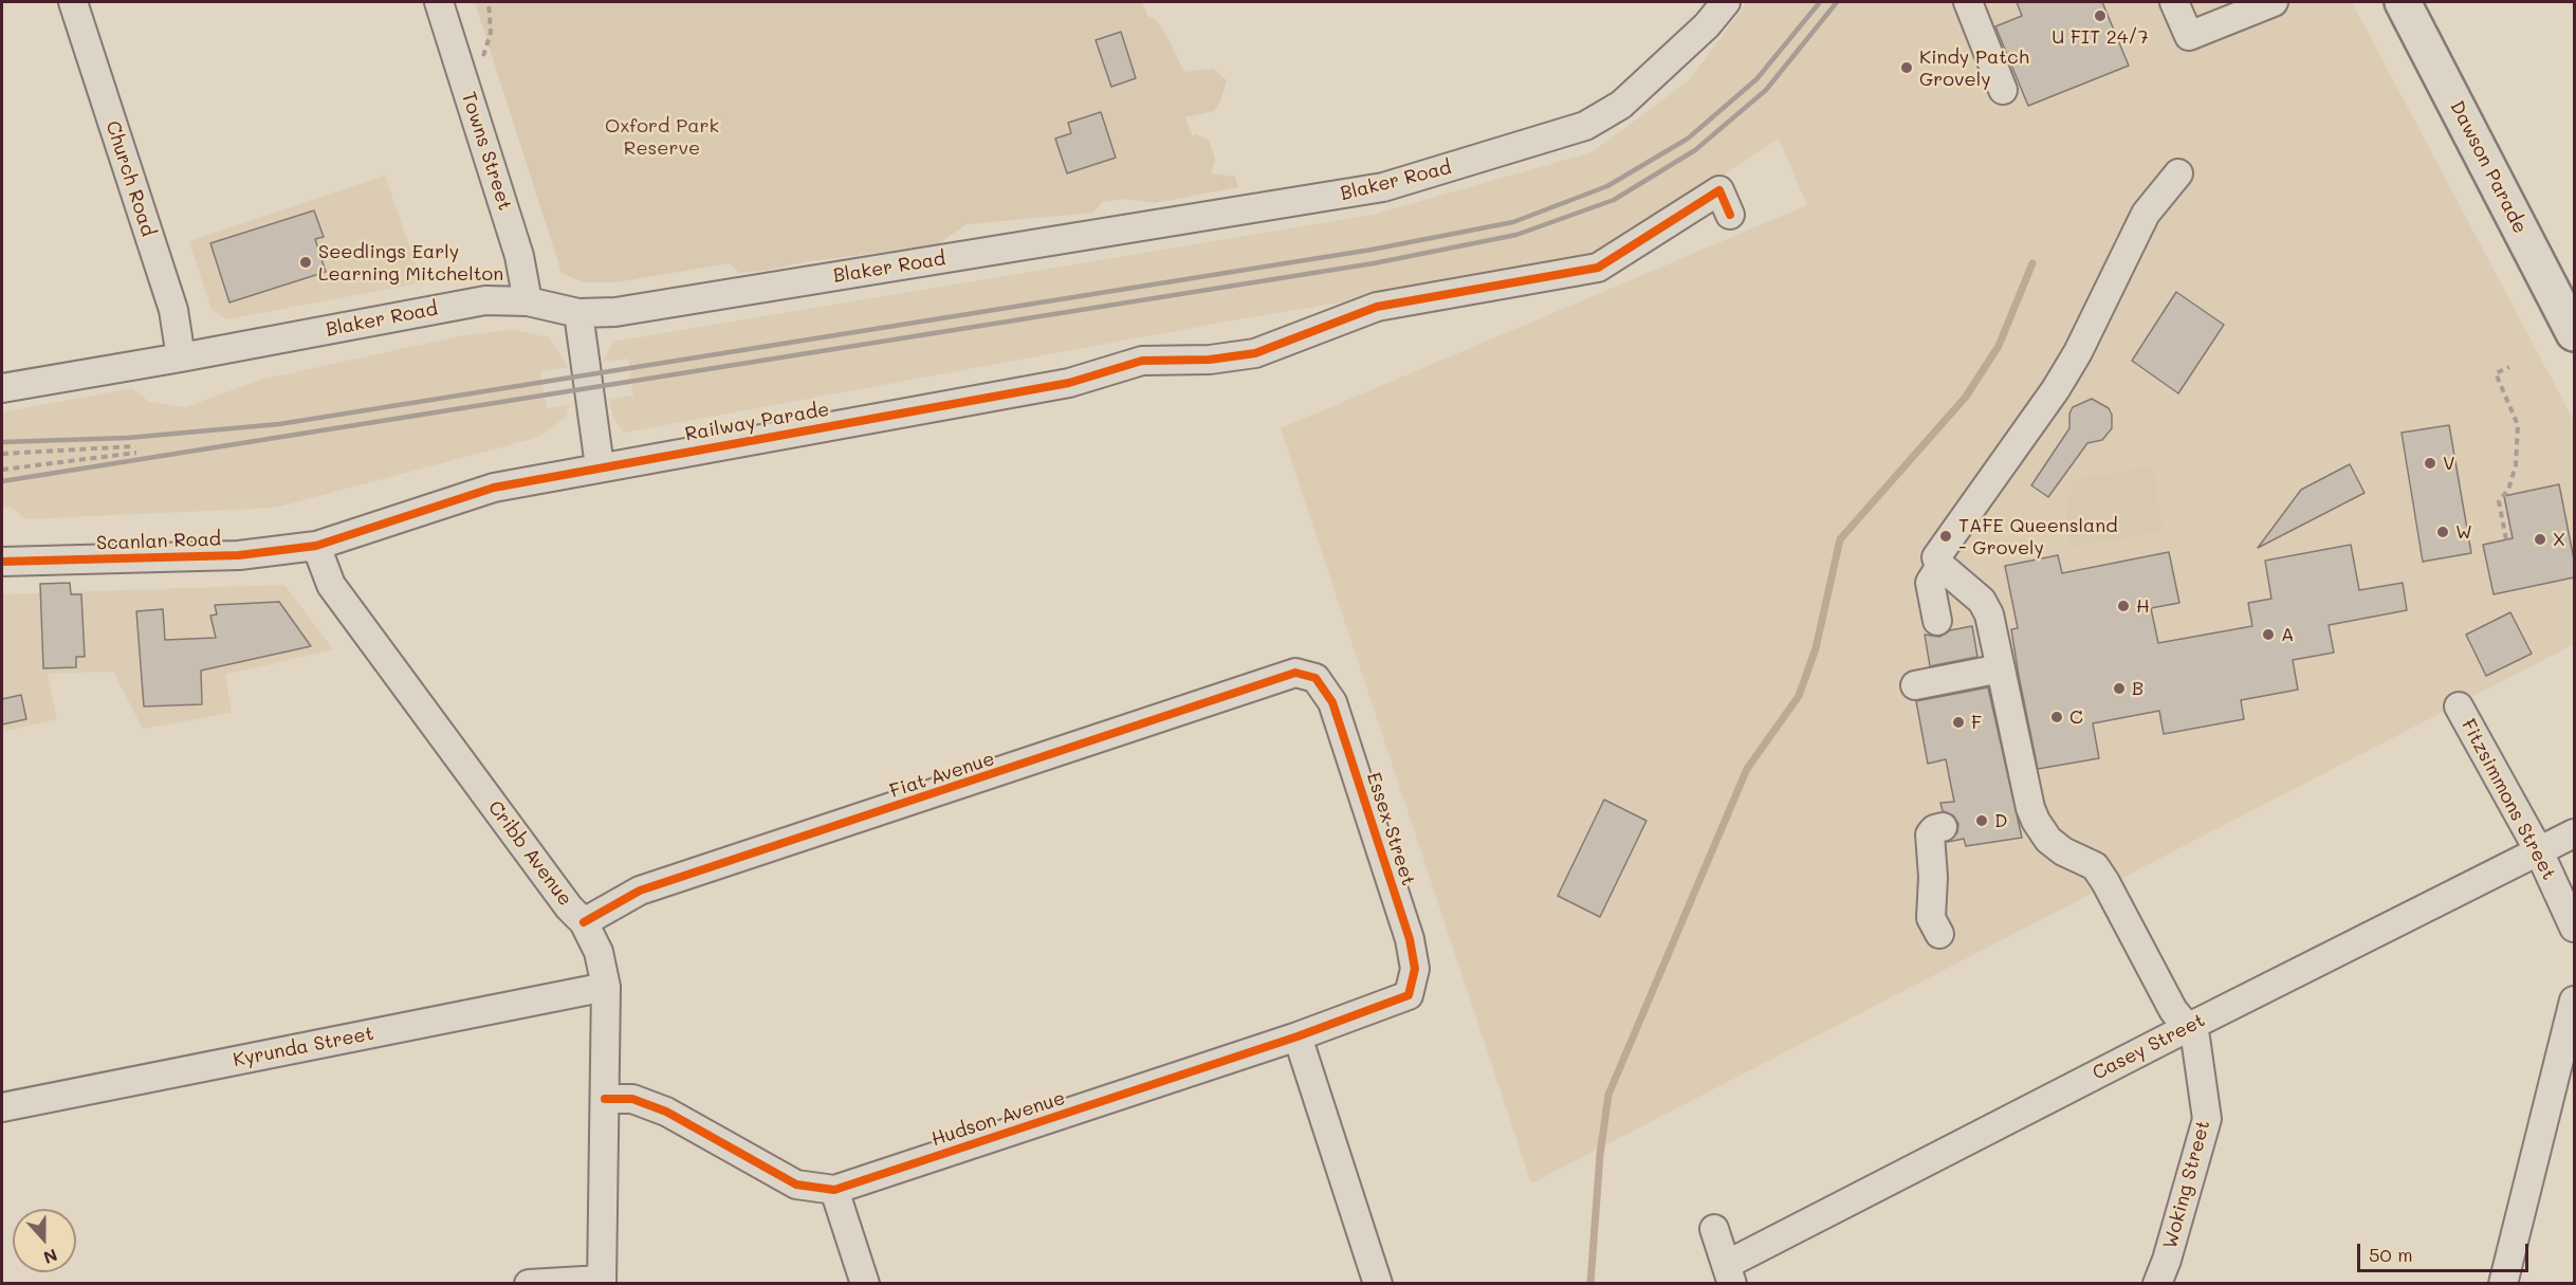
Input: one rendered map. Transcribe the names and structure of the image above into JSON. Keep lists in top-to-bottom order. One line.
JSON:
{"streets":{"main road":["Dawson Parade"],"street":["Towns Street","Church Road","Blaker Road","Railway Parade","Scanlan Road","Fiat Avenue","Fitzsimmons Street","Essex Street","Cribb Avenue","Kyrunda Street","Casey Street","Hudson Avenue","Woking Street"]},"crossings":[["Towns Street","Blaker Road"],["Church Road","Blaker Road"],["Railway Parade","Scanlan Road"],["Railway Parade","Cribb Avenue"],["Scanlan Road","Cribb Avenue"],["Fiat Avenue","Essex Street"],["Fiat Avenue","Cribb Avenue"],["Fitzsimmons Street","Casey Street"],["Essex Street","Hudson Avenue"],["Cribb Avenue","Kyrunda Street"],["Cribb Avenue","Hudson Avenue"],["Casey Street","Woking Street"]],"parks":["Oxford Park Reserve"],"places":["U FIT 24/7","Kindy Patch Grovely","Seedlings Early Learning Mitchelton","V","W","TAFE Queensland - Grovely","X","H","A","B","C","F","D"],"scale_bar":"50 m","north":"bottom"}
